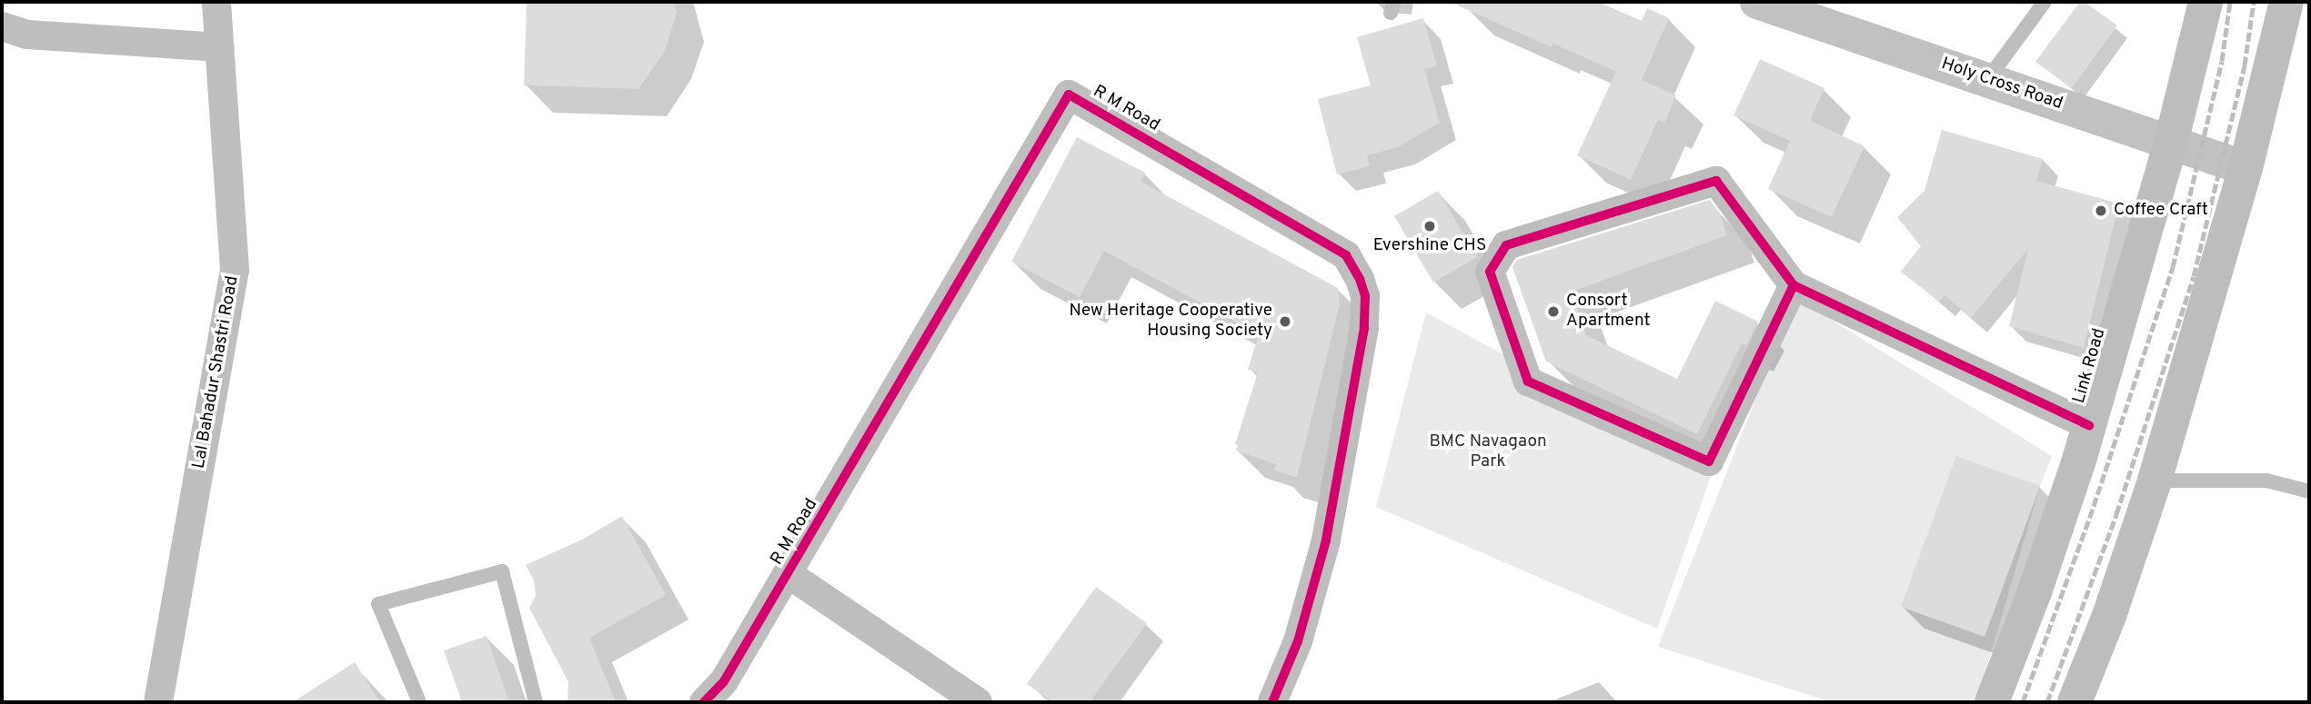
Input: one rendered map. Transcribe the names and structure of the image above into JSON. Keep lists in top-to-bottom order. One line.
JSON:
{"streets":{"main road":["Link Road"],"street":["Holy Cross Road","R M Road","Lal Bahadur Shastri Road"]},"crossings":[["Holy Cross Road","Link Road"]],"parks":["BMC Navagaon Park"],"places":["Coffee Craft","Evershine CHS","Consort Apartment","New Heritage Cooperative Housing Society"]}
